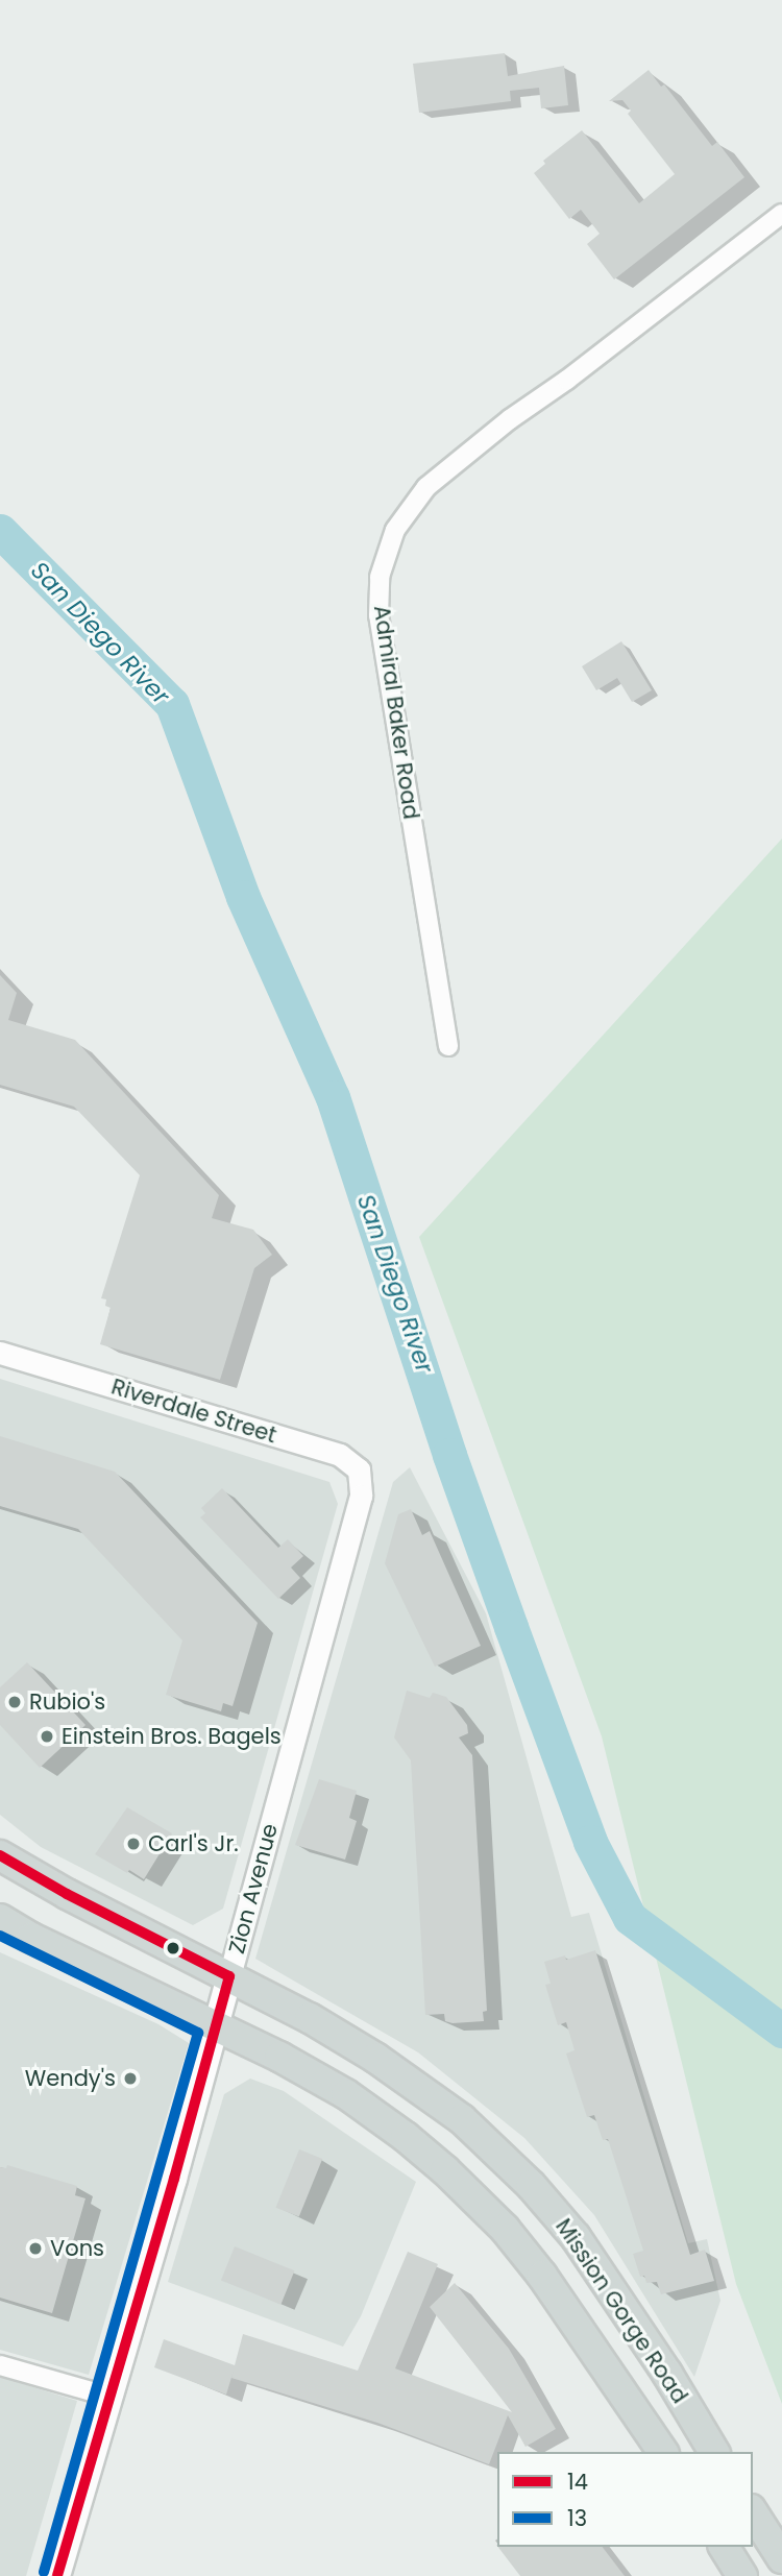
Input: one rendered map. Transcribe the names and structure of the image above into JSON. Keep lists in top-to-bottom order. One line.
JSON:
{"streets":{"main road":["Zion Avenue","Mission Gorge Road"],"street":["Admiral Baker Road","Riverdale Street"]},"crossings":[["Riverdale Street","Zion Avenue"],["Zion Avenue","Mission Gorge Road"]],"water":["San Diego River"],"places":["Rubio's","Einstein Bros. Bagels","Carl's Jr.","Wendy's","Vons"],"lines":["transit line 14","transit line 13"],"legend":["14","13"]}
